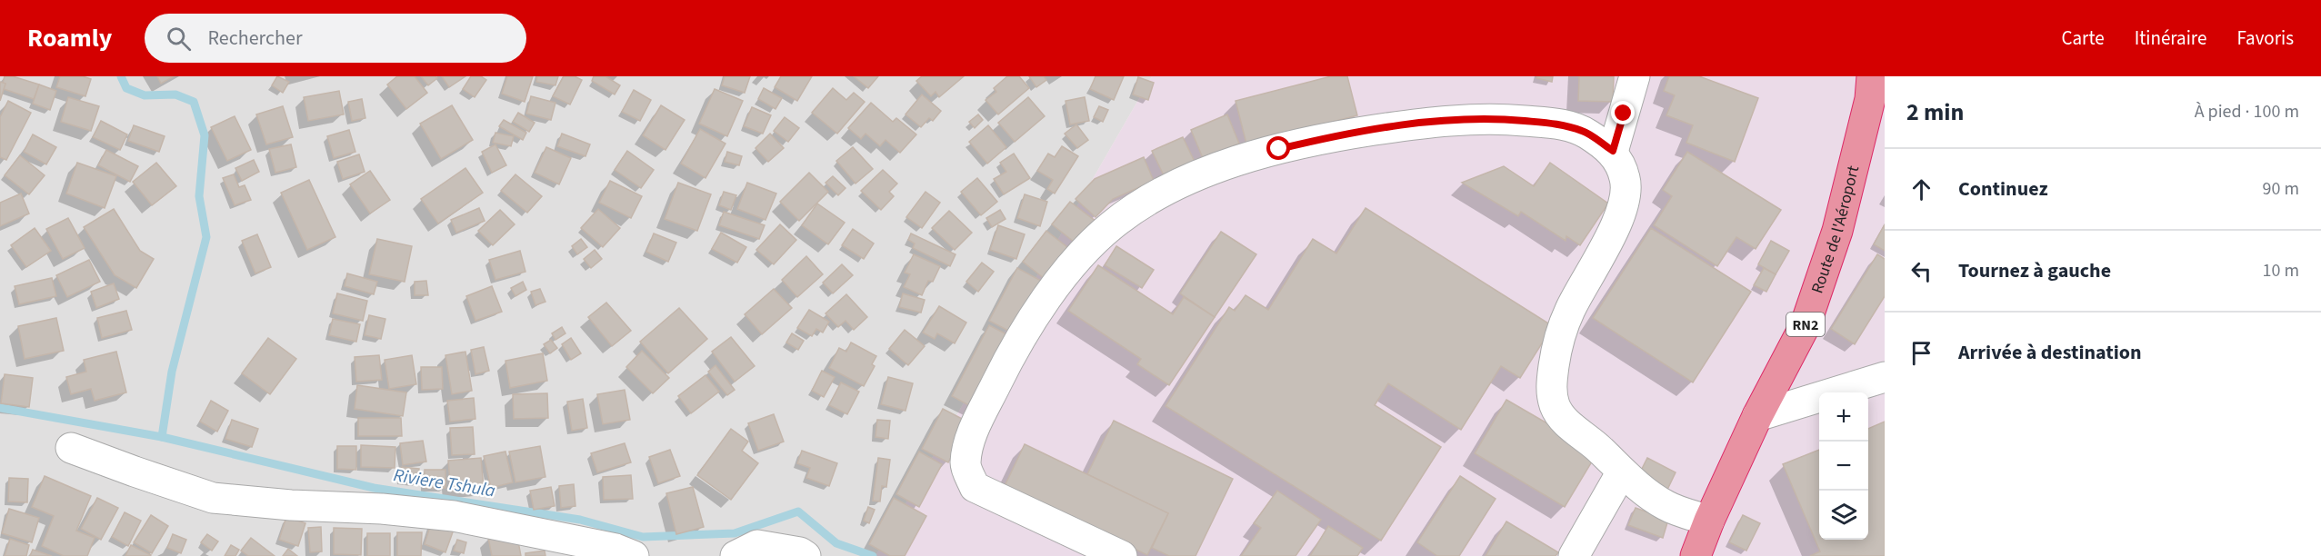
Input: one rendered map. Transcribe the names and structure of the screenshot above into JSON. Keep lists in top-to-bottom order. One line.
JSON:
{"streets":{"highway":["Route de l'Aéroport","RN2"]},"water":["Riviere Tshula"],"page":{"header":"Roamly","search":"Rechercher","nav":["Carte","Itinéraire","Favoris"],"heading":["2 min","À pied · 100 m"],"list":[["Continuez","90 m"],["Tournez à gauche","10 m"],"Arrivée à destination"],"map_buttons":["+","−"]}}
